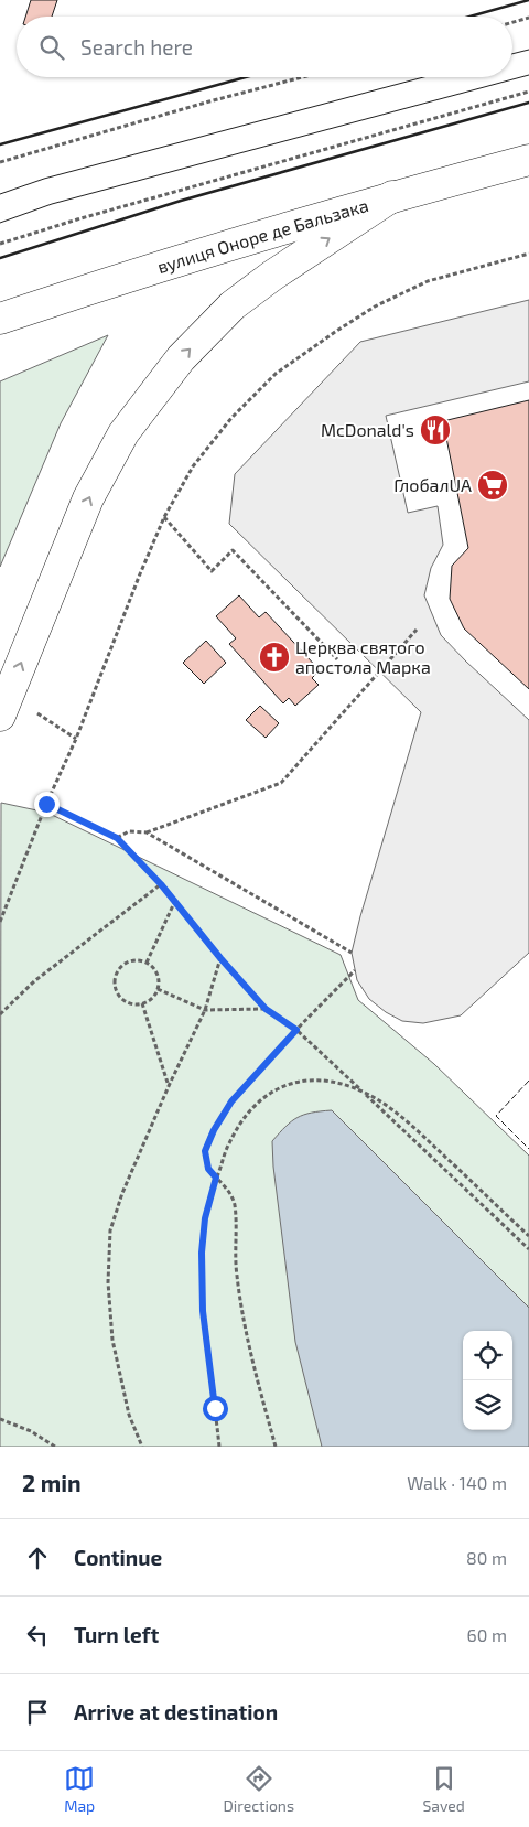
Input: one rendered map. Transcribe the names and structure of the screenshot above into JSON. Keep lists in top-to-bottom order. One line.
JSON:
{"streets":{"street":["вулиця Оноре де Бальзака"]},"places":{"restaurant":["McDonald's"],"supermarket":["ГлобалUA"],"church":["Церква святого апостола Марка"]},"page":{"search":"Search here","heading":["2 min","Walk · 140 m"],"list":[["Continue","80 m"],["Turn left","60 m"],"Arrive at destination"],"nav":["Map","Directions","Saved"]}}
